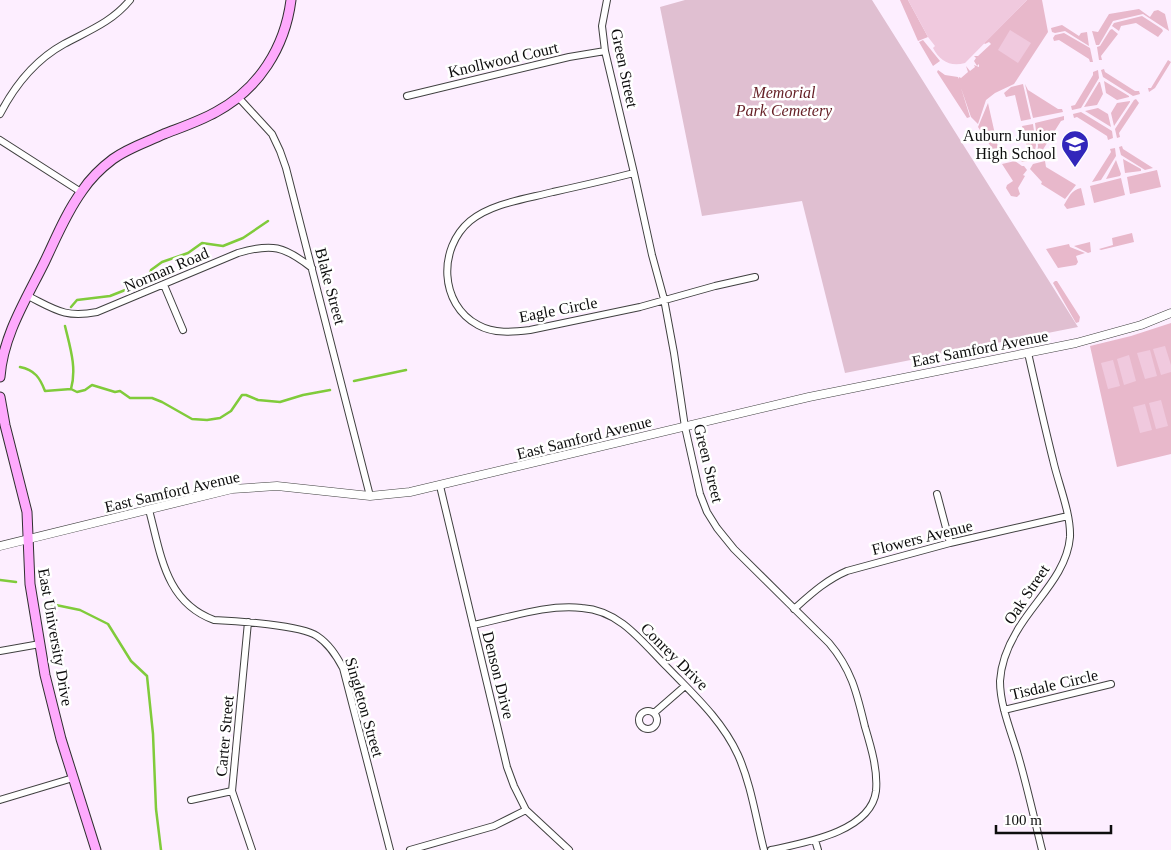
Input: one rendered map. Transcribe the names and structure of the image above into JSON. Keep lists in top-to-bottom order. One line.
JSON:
{"streets":{"main road":["East University Drive"],"street":["Knollwood Court","Green Street","Norman Road","Blake Street","Eagle Circle","East Samford Avenue","Flowers Avenue","Oak Street","Conrey Drive","Denson Drive","Tisdale Circle","Singleton Street","Carter Street"]},"crossings":[["Knollwood Court","Green Street"],["Green Street","Eagle Circle"],["Green Street","East Samford Avenue"],["Green Street","Flowers Avenue"],["Norman Road","Blake Street"],["Blake Street","East Samford Avenue"],["East Samford Avenue","Oak Street"],["East Samford Avenue","East University Drive"],["East Samford Avenue","Denson Drive"],["East Samford Avenue","Singleton Street"],["Flowers Avenue","Oak Street"],["Oak Street","Tisdale Circle"],["Conrey Drive","Denson Drive"],["Singleton Street","Carter Street"]],"parks":["Memorial Park Cemetery"],"places":{"school or university":["Auburn Junior High School"]},"scale_bar":"100 m"}
